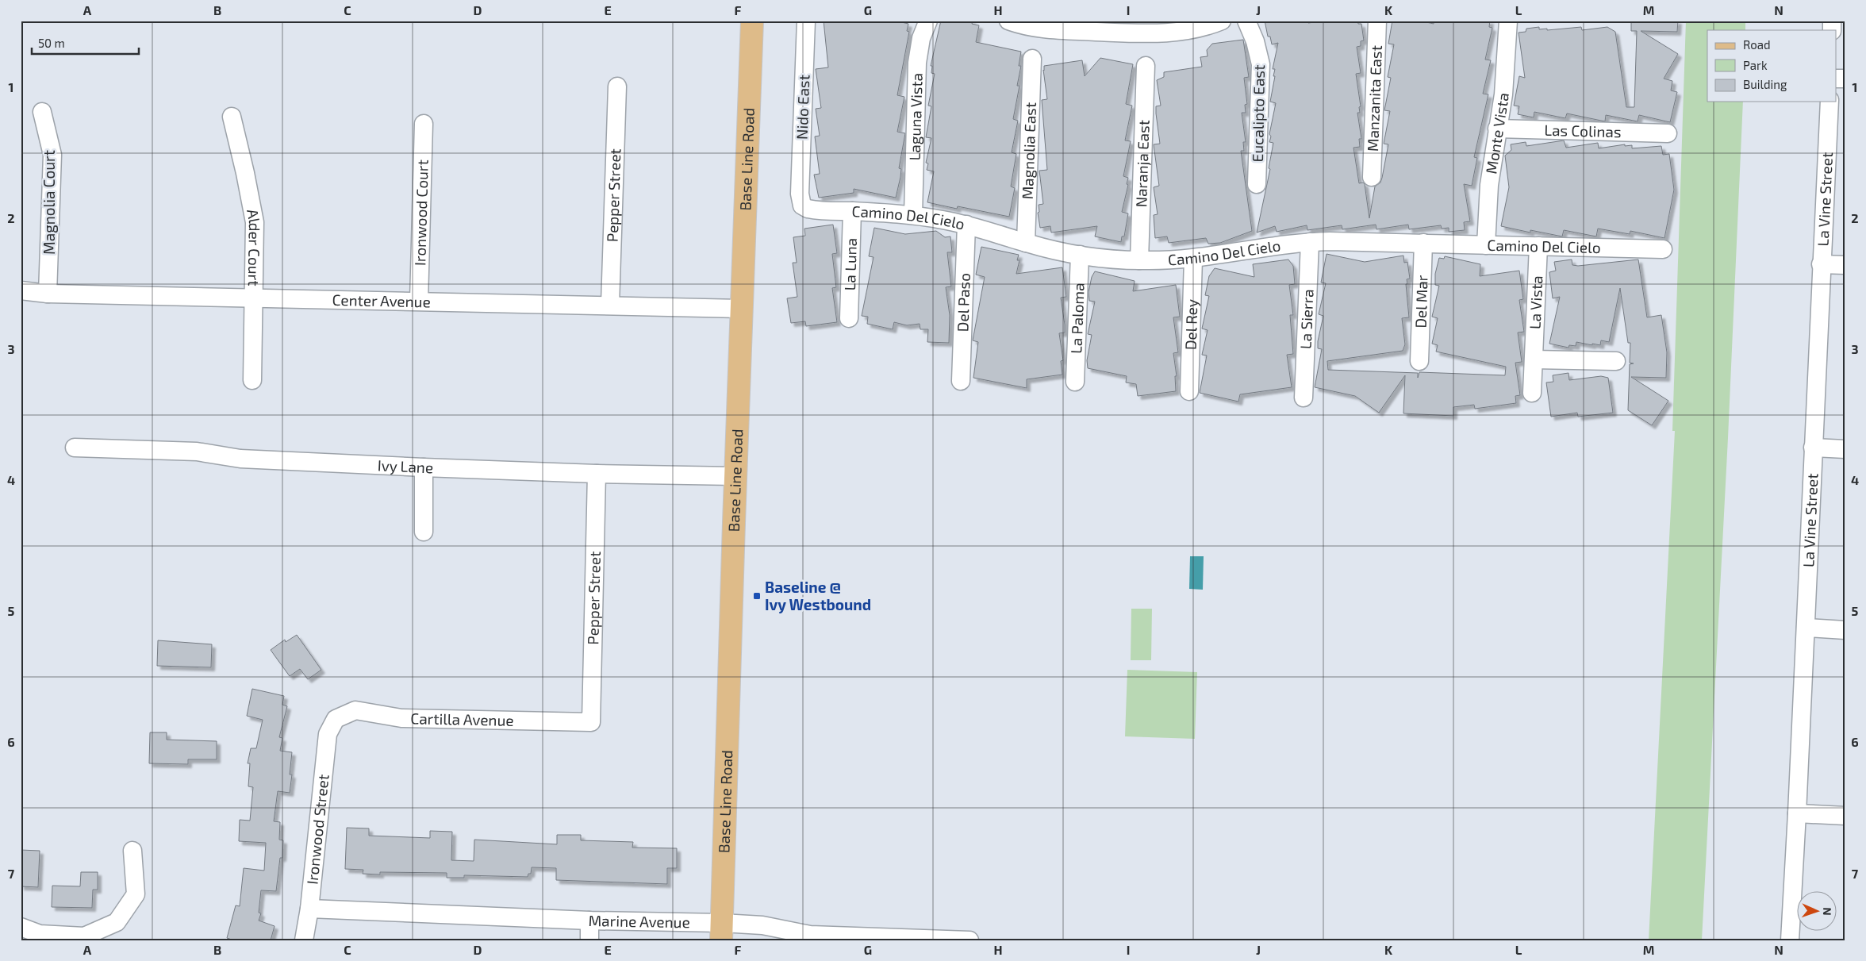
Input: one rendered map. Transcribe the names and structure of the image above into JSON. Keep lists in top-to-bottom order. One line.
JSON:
{"streets":{"main road":["Base Line Road"],"street":["Manzanita East","Nido East","Eucalipto East","Laguna Vista","Las Colinas","Monte Vista","Magnolia East","Naranja East","Pepper Street","La Vine Street","Magnolia Court","Ironwood Court","Camino Del Cielo","Alder Court","La Luna","Center Avenue","Del Mar","Del Paso","La Vista","La Paloma","La Sierra","Del Rey","Ivy Lane","Cartilla Avenue","Ironwood Street","Marine Avenue"]},"crossings":[["Nido East","Camino Del Cielo"],["Laguna Vista","Camino Del Cielo"],["Las Colinas","Monte Vista"],["Monte Vista","Camino Del Cielo"],["Magnolia East","Camino Del Cielo"],["Base Line Road","Center Avenue"],["Base Line Road","Ivy Lane"],["Base Line Road","Marine Avenue"],["Naranja East","Camino Del Cielo"],["Pepper Street","Center Avenue"],["Pepper Street","Ivy Lane"],["Pepper Street","Cartilla Avenue"],["Magnolia Court","Center Avenue"],["Ironwood Court","Center Avenue"],["Camino Del Cielo","La Luna"],["Camino Del Cielo","Del Mar"],["Camino Del Cielo","Del Paso"],["Camino Del Cielo","La Vista"],["Camino Del Cielo","La Paloma"],["Camino Del Cielo","La Sierra"],["Camino Del Cielo","Del Rey"],["Alder Court","Center Avenue"],["Cartilla Avenue","Ironwood Street"],["Ironwood Street","Marine Avenue"]],"places":{"transit":["Baseline @ Ivy Westbound"]},"legend":["Road","Park","Building"],"scale_bar":"50 m","north":"right","grid":{"columns":["A","B","C","D","E","F","G","H","I","J","K","L","M","N"],"rows":["1","2","3","4","5","6","7"]}}
